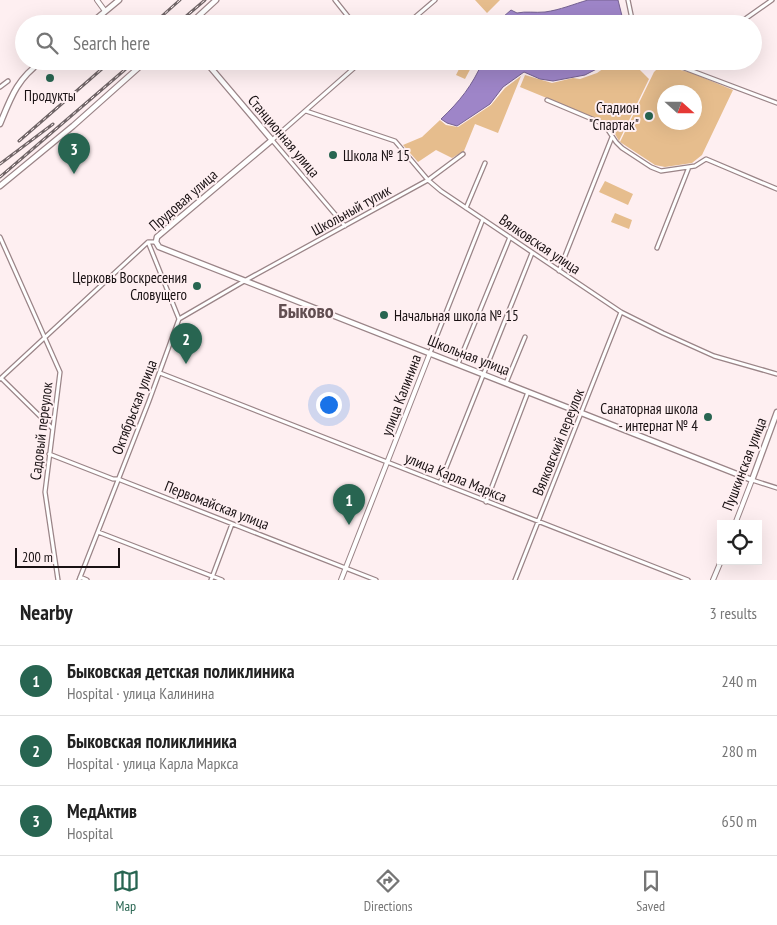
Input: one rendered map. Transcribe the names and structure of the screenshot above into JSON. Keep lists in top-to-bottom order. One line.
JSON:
{"streets":{"main road":["Станционная улица","Прудовая улица","Школьная улица","Пушкинская улица"],"street":["Школьный тупик","Вялковская улица","улица Калинина","Октябрьская улица","Садовый переулок","Вялковский переулок","улица Карла Маркса","Первомайская улица"]},"crossings":[["Станционная улица","Прудовая улица"],["Станционная улица","Школьный тупик"],["Прудовая улица","Вялковская улица"],["Прудовая улица","Школьная улица"],["Прудовая улица","Садовый переулок"],["Школьный тупик","Вялковская улица"],["Школьный тупик","Школьная улица"],["Школьный тупик","Октябрьская улица"],["Вялковская улица","улица Калинина"],["Вялковская улица","Вялковский переулок"],["Школьная улица","улица Калинина"],["Школьная улица","Вялковский переулок"],["Школьная улица","Пушкинская улица"],["улица Калинина","улица Карла Маркса"],["улица Калинина","Первомайская улица"],["Октябрьская улица","улица Карла Маркса"],["Октябрьская улица","Первомайская улица"],["Садовый переулок","Первомайская улица"],["Вялковский переулок","улица Карла Маркса"]],"districts":["Быково"],"places":["Продукты","Стадион \"Спартак\"","Школа № 15","Церковь Воскресения Словущего","Начальная школа № 15","Санаторная школа - интернат № 4"],"scale_bar":"200 m","north":"right","page":{"search":"Search here","pins":["3","2","1"],"scale":"200 m","heading":["Nearby","3 results"],"list":[{"mark":"1","name":"Быковская детская поликлиника","note":"Hospital · улица Калинина","value":"240 m"},{"mark":"2","name":"Быковская поликлиника","note":"Hospital · улица Карла Маркса","value":"280 m"},{"mark":"3","name":"МедАктив","note":"Hospital","value":"650 m"}],"nav":["Map","Directions","Saved"]}}
